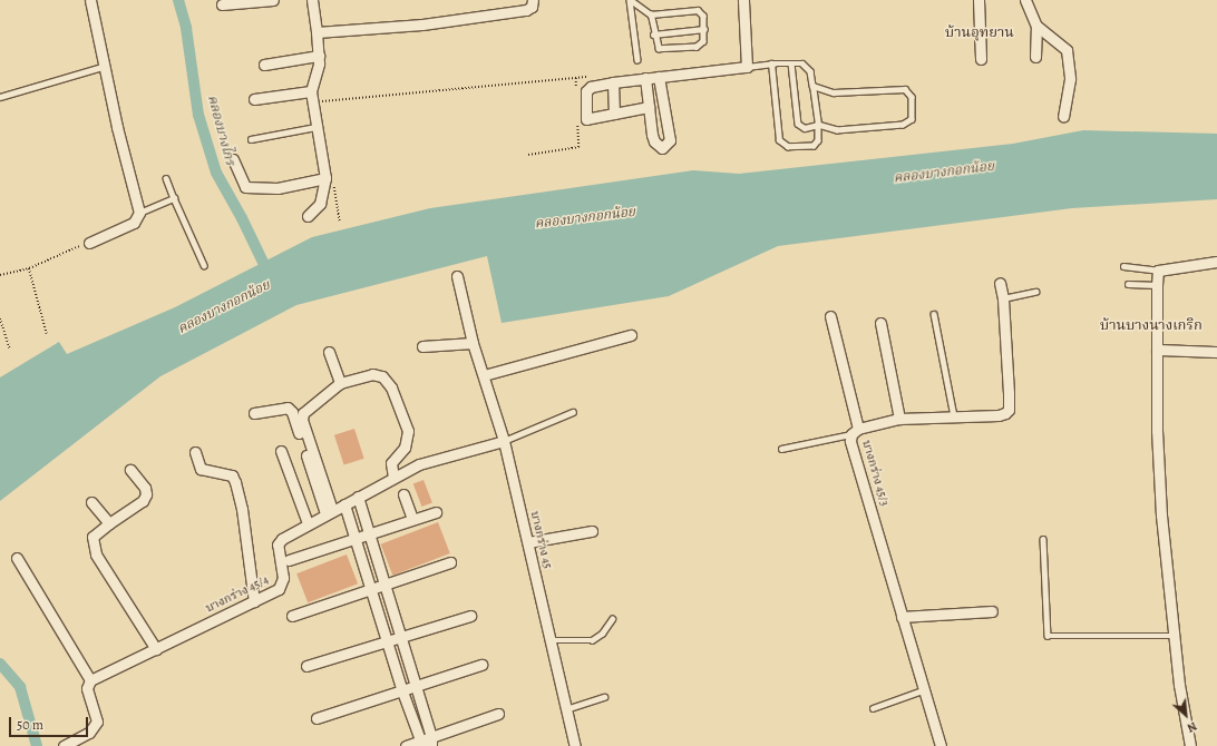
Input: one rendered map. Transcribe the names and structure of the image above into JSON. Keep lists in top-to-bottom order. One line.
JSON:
{"streets":{"street":["บางกร่าง 45/3","บางกร่าง 45","บางกร่าง 45/4"]},"crossings":[["บางกร่าง 45","บางกร่าง 45/4"]],"districts":["บ้านอุทยาน","บ้านบางนางเกริก"],"water":["คลองบางไกร","คลองบางกอกน้อย"],"scale_bar":"50 m","north":"bottom right"}
